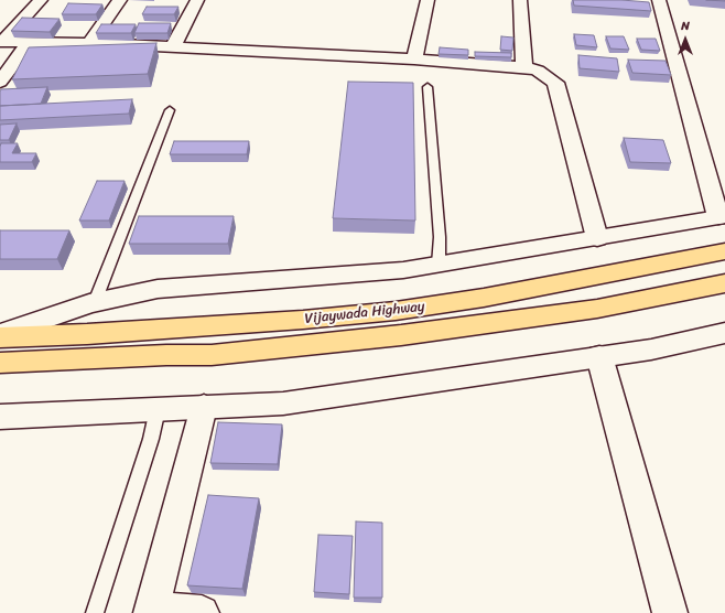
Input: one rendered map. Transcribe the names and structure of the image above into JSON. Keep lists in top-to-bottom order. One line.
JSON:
{"streets":{"highway":["Vijaywada Highway"]},"north":"top"}
